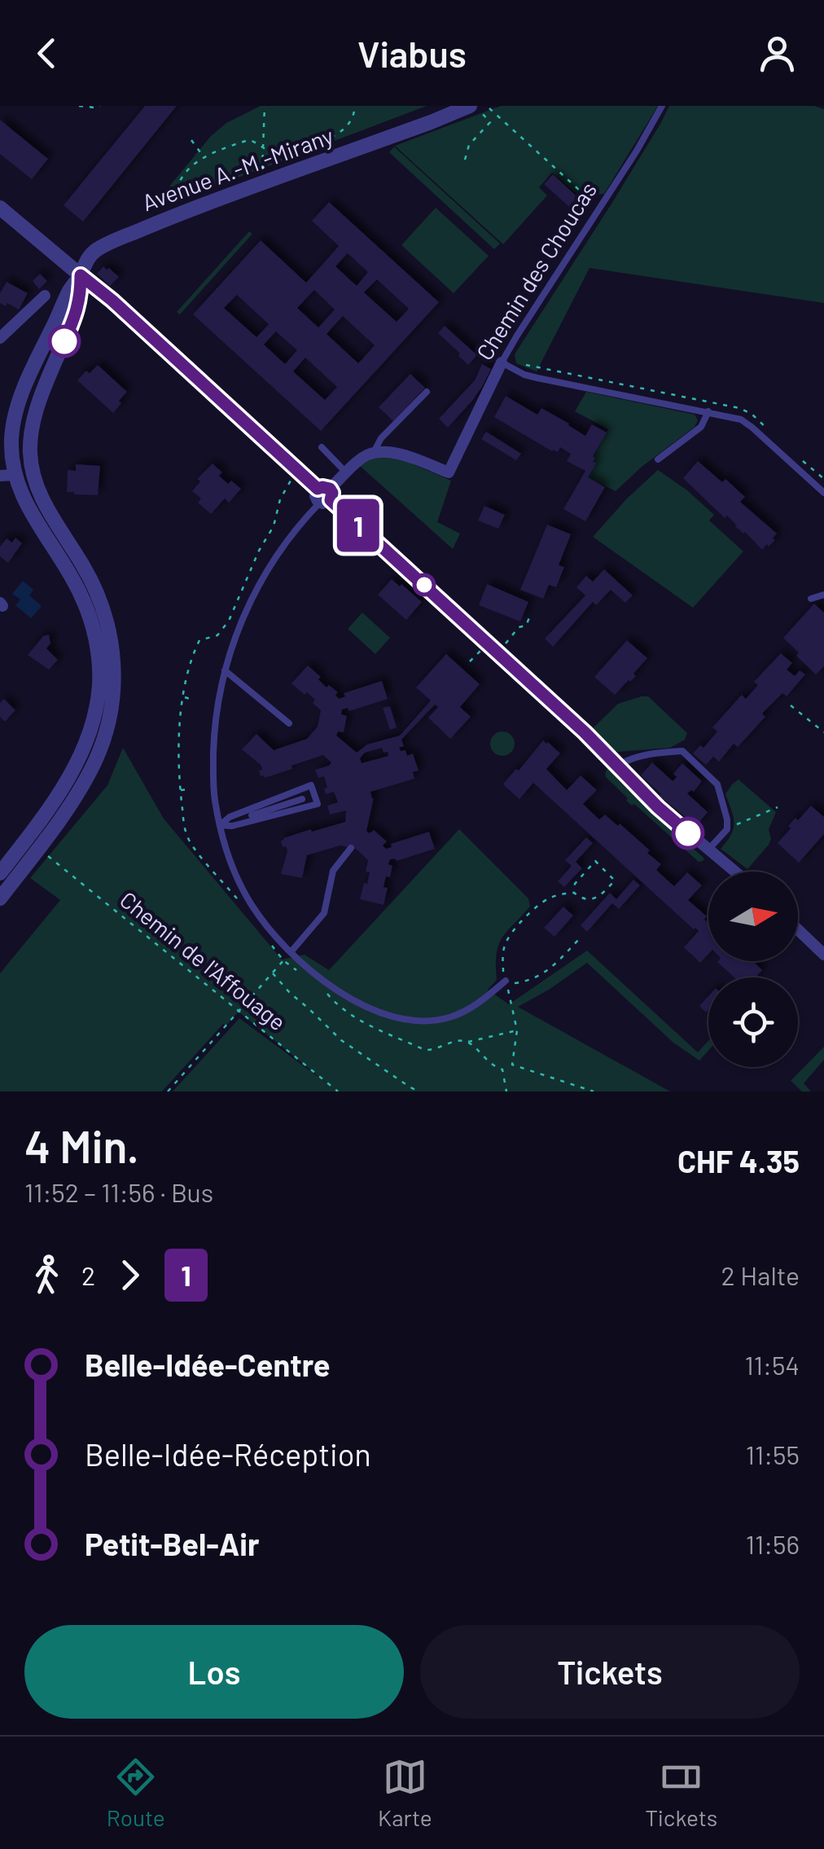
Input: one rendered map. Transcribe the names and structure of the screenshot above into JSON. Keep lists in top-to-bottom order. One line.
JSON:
{"streets":{"street":["Avenue A.-M.-Mirany","Chemin des Choucas"],"path":["Chemin de l'Affouage"]},"lines":["bus line 1"],"north":"right","page":{"header":"Viabus","on_map":"1","heading":["4 Min.","11:52 – 11:56 · Bus","CHF 4.35"],"legs":["2","1","2 Halte"],"list":[{"name":"Belle-Idée-Centre","value":"11:54"},{"name":"Belle-Idée-Réception","value":"11:55"},{"name":"Petit-Bel-Air","value":"11:56"}],"buttons":["Los","Tickets"],"tabs":["Route","Karte","Tickets"]}}
